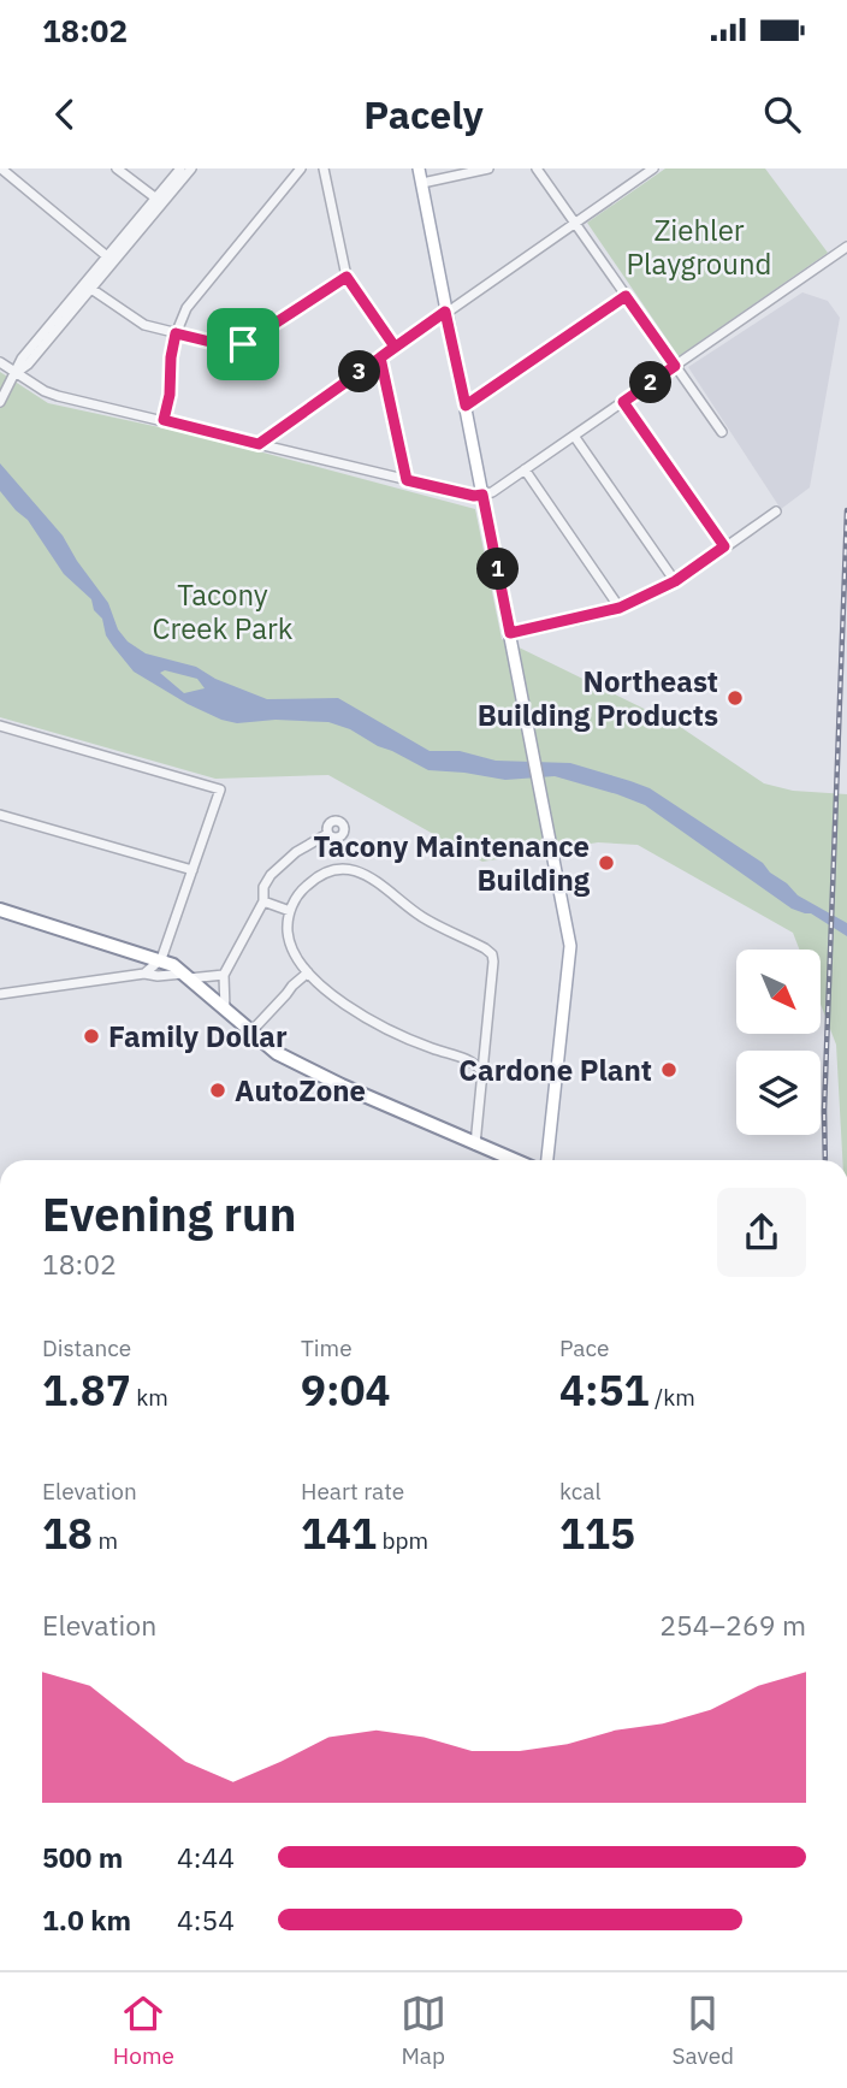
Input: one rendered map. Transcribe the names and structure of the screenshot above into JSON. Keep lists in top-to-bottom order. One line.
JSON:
{"parks":["Ziehler Playground","Tacony Creek Park"],"places":["Northeast Building Products","Tacony Maintenance Building","Family Dollar","Cardone Plant","AutoZone"],"north":"bottom right","page":{"status":"18:02","header":"Pacely","pins":["3","2","1"],"heading":["Evening run","18:02"],"stats":[["Distance","1.87 km"],["Time","9:04"],["Pace","4:51 /km"],["Elevation","18 m"],["Heart rate","141 bpm"],["kcal","115"]],"chart":["Elevation","254–269 m"],"list":[{"name":"500 m","note":"4:44"},{"name":"1.0 km","note":"4:54"}],"tabs":["Home","Map","Saved"]}}
